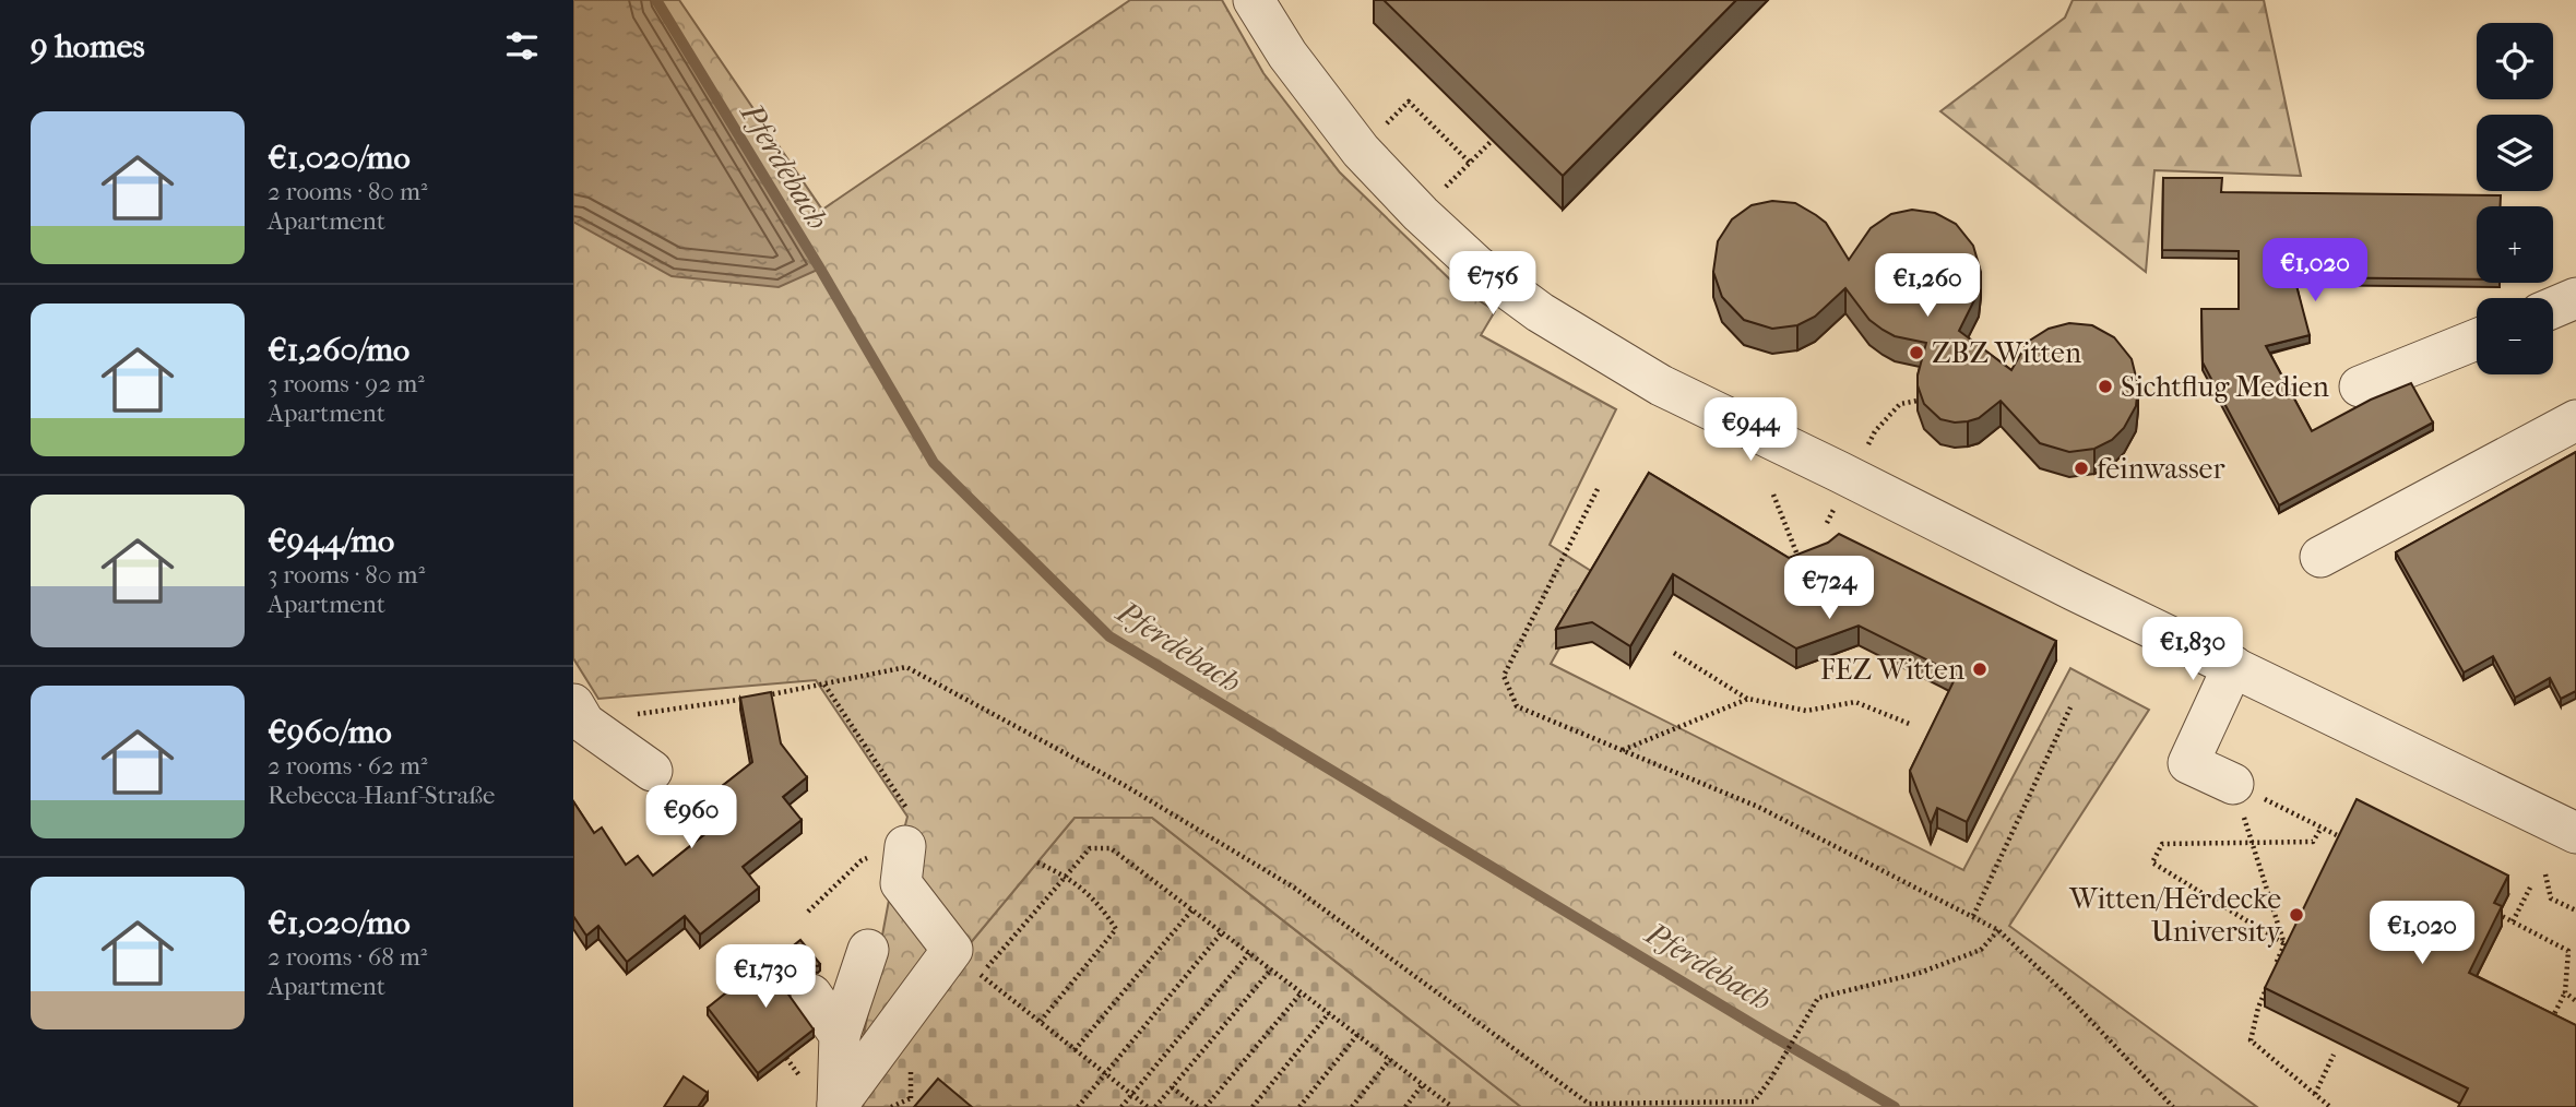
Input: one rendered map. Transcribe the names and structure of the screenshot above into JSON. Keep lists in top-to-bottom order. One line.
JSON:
{"water":["Pferdebach"],"places":["ZBZ Witten","Sichtflug Medien","feinwasser","FEZ Witten","Witten/Herdecke University"],"page":{"heading":"9 homes","map_buttons":["+","−"],"list":[{"name":"€1,020/mo","note":"2 rooms · 80 m² · Apartment"},{"name":"€1,260/mo","note":"3 rooms · 92 m² · Apartment"},{"name":"€944/mo","note":"3 rooms · 80 m² · Apartment"},{"name":"€960/mo","note":"2 rooms · 62 m² · Rebecca-Hanf-Straße"},{"name":"€1,020/mo","note":"2 rooms · 68 m² · Apartment"}],"price":["€1,020","€756","€1,260","€944","€724","€1,830","€960","€1,020","€1,730"]}}
